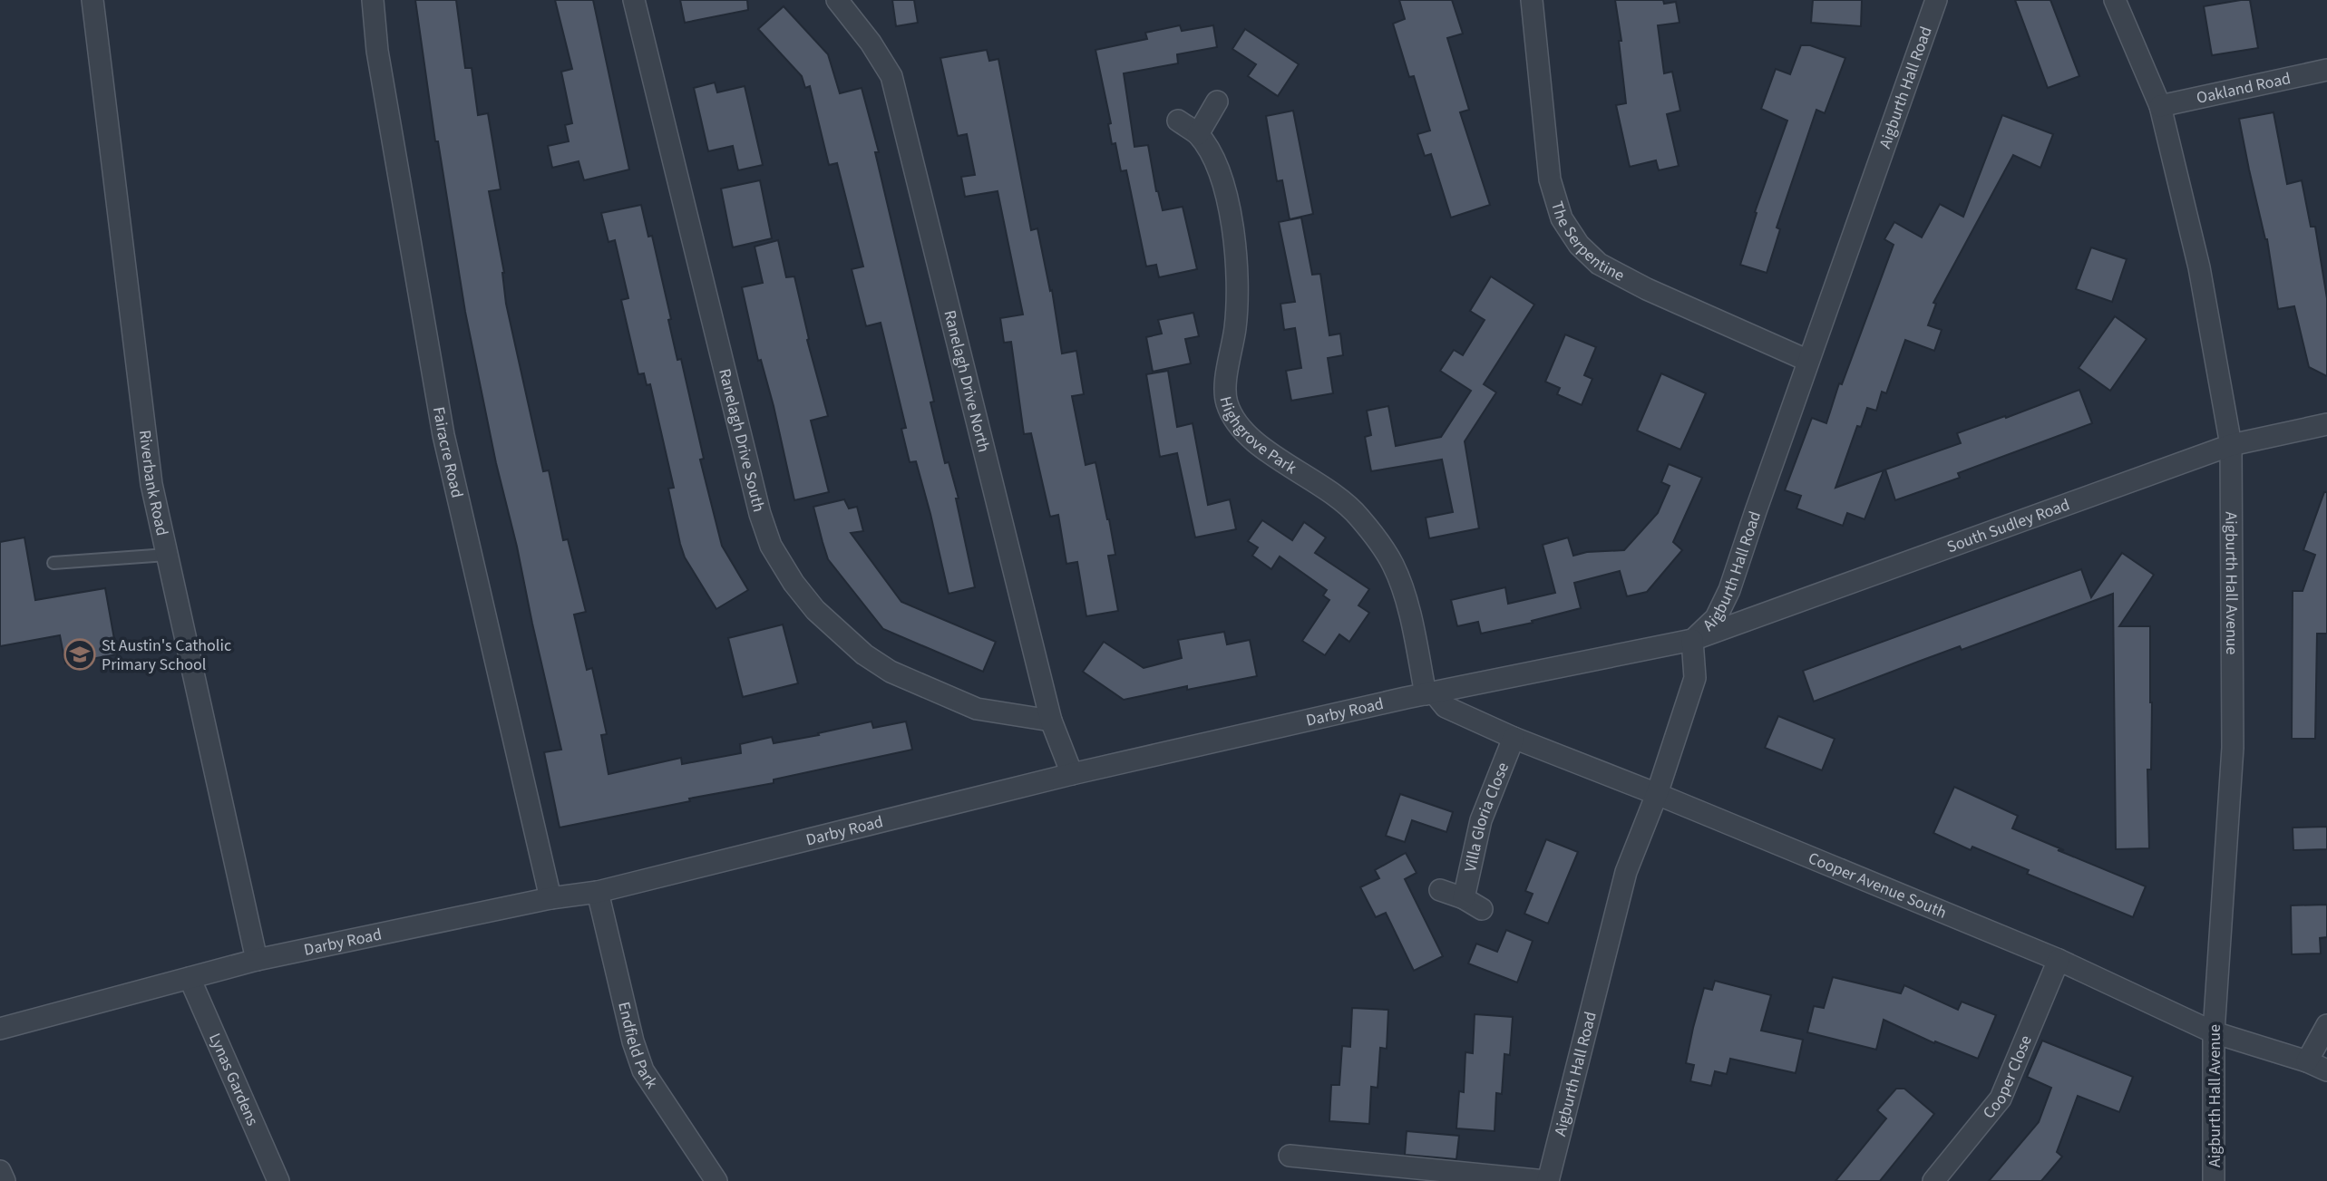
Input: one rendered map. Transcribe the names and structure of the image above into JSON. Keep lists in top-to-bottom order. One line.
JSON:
{"streets":{"street":["Aigburth Hall Road","Oakland Road","The Serpentine","Ranelagh Drive North","Highgrove Park","Ranelagh Drive South","Fairacre Road","Riverbank Road","South Sudley Road","Aigburth Hall Avenue","Darby Road","Villa Gloria Close","Cooper Avenue South","Endfield Park","Cooper Close","Lynas Gardens"]},"crossings":[["Aigburth Hall Road","The Serpentine"],["Aigburth Hall Road","South Sudley Road"],["Aigburth Hall Road","Darby Road"],["Aigburth Hall Road","Cooper Avenue South"],["Oakland Road","Aigburth Hall Avenue"],["Ranelagh Drive North","Ranelagh Drive South"],["Ranelagh Drive North","Darby Road"],["Highgrove Park","Darby Road"],["Highgrove Park","Cooper Avenue South"],["Fairacre Road","Darby Road"],["Riverbank Road","Darby Road"],["South Sudley Road","Aigburth Hall Avenue"],["South Sudley Road","Darby Road"],["Aigburth Hall Avenue","Cooper Avenue South"],["Darby Road","Cooper Avenue South"],["Darby Road","Endfield Park"],["Darby Road","Lynas Gardens"],["Villa Gloria Close","Cooper Avenue South"],["Cooper Avenue South","Cooper Close"]],"places":{"school or university":["St Austin's Catholic Primary School"]}}
